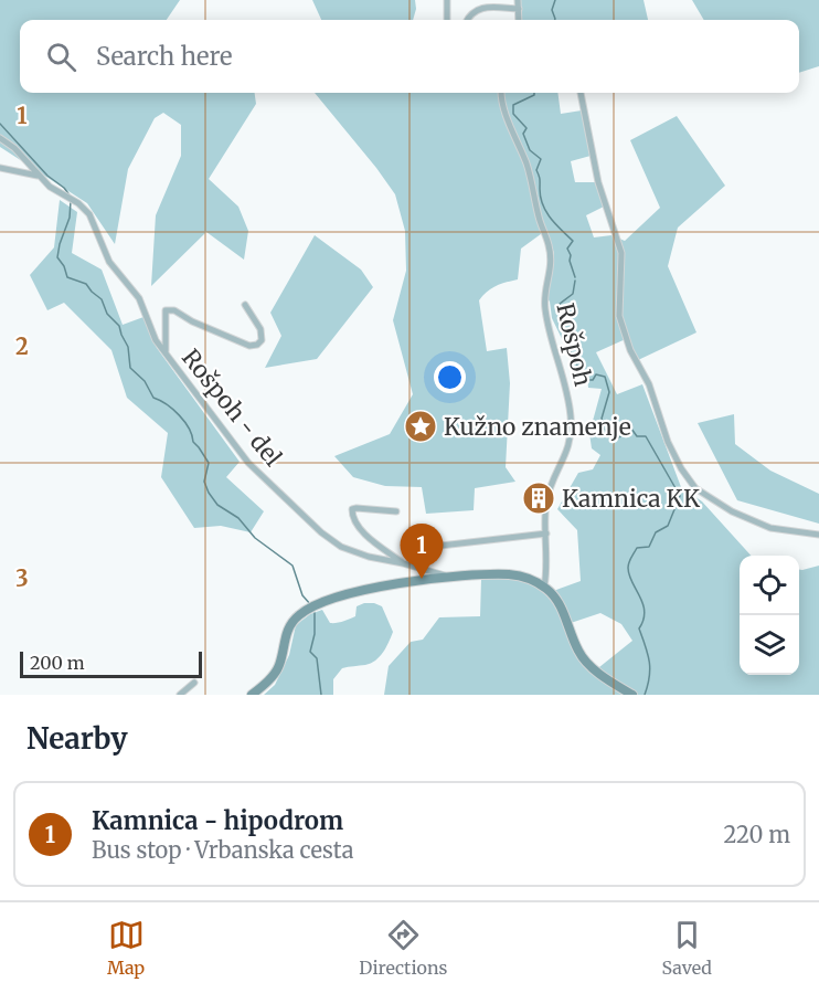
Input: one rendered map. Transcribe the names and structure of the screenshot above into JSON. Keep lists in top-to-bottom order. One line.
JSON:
{"streets":{"street":["Rošpoh","Rošpoh - del"]},"places":{"place":["Kužno znamenje"],"building":["Kamnica KK"]},"scale_bar":"200 m","page":{"search":"Search here","pins":"1","scale":"200 m","heading":"Nearby","list":[{"mark":"1","name":"Kamnica - hipodrom","note":"Bus stop · Vrbanska cesta","value":"220 m"}],"nav":["Map","Directions","Saved"]},"grid":{"rows":["1","2","3"]}}
